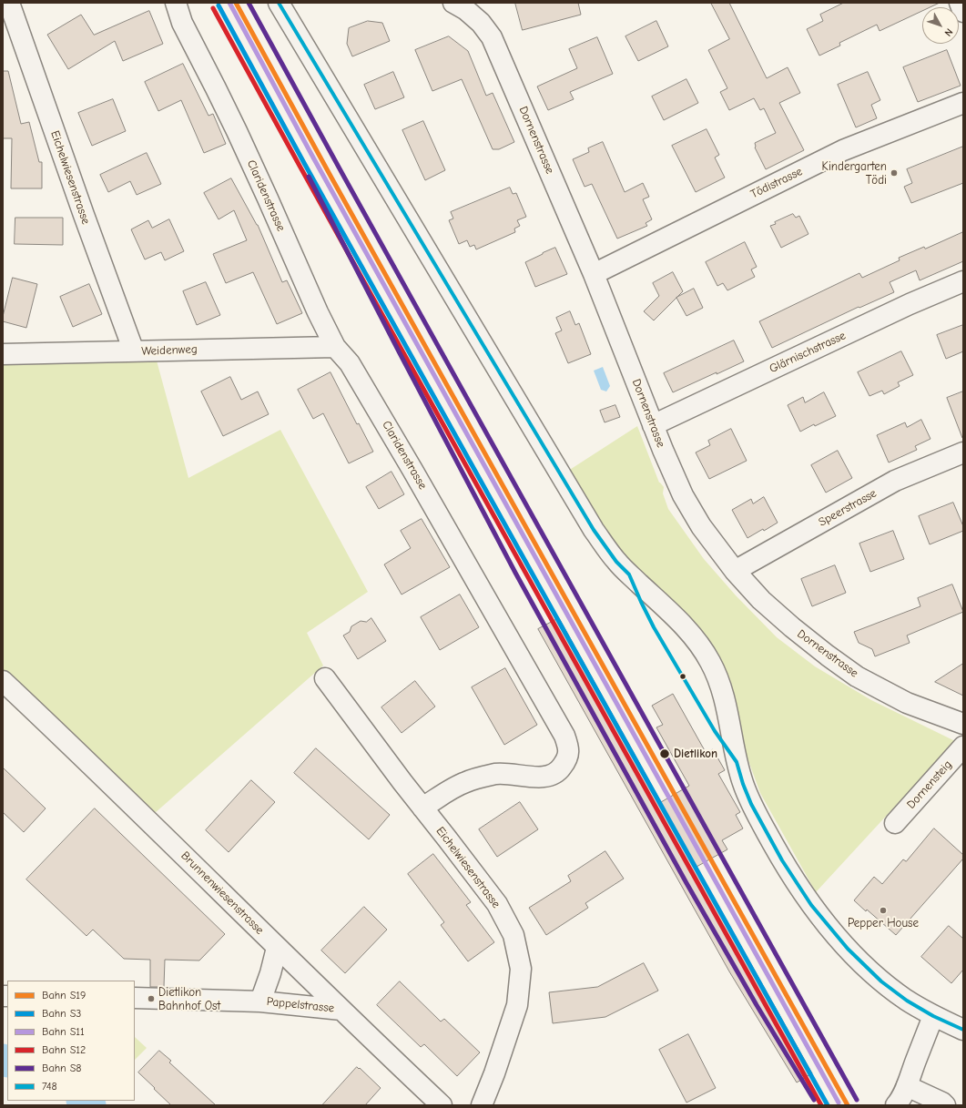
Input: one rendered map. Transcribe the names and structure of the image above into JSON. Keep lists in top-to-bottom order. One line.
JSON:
{"streets":{"street":["Dornenstrasse","Eichelwiesenstrasse","Tödistrasse","Claridenstrasse","Weidenweg","Glärnischstrasse","Speerstrasse","Dornensteig","Brunnenwiesenstrasse","Pappelstrasse"]},"crossings":[["Dornenstrasse","Tödistrasse"],["Dornenstrasse","Glärnischstrasse"],["Dornenstrasse","Speerstrasse"],["Eichelwiesenstrasse","Claridenstrasse"],["Eichelwiesenstrasse","Weidenweg"],["Claridenstrasse","Weidenweg"],["Brunnenwiesenstrasse","Pappelstrasse"]],"places":["Kindergarten Tödi","Dietlikon","Pepper House","Dietlikon Bahnhof Ost"],"lines":["rail line S19","rail line S11","rail line S8","transit line 748","rail line S3","rail line S12"],"legend":["Bahn S19","Bahn S3","Bahn S11","Bahn S12","Bahn S8","748"],"north":"bottom right"}
